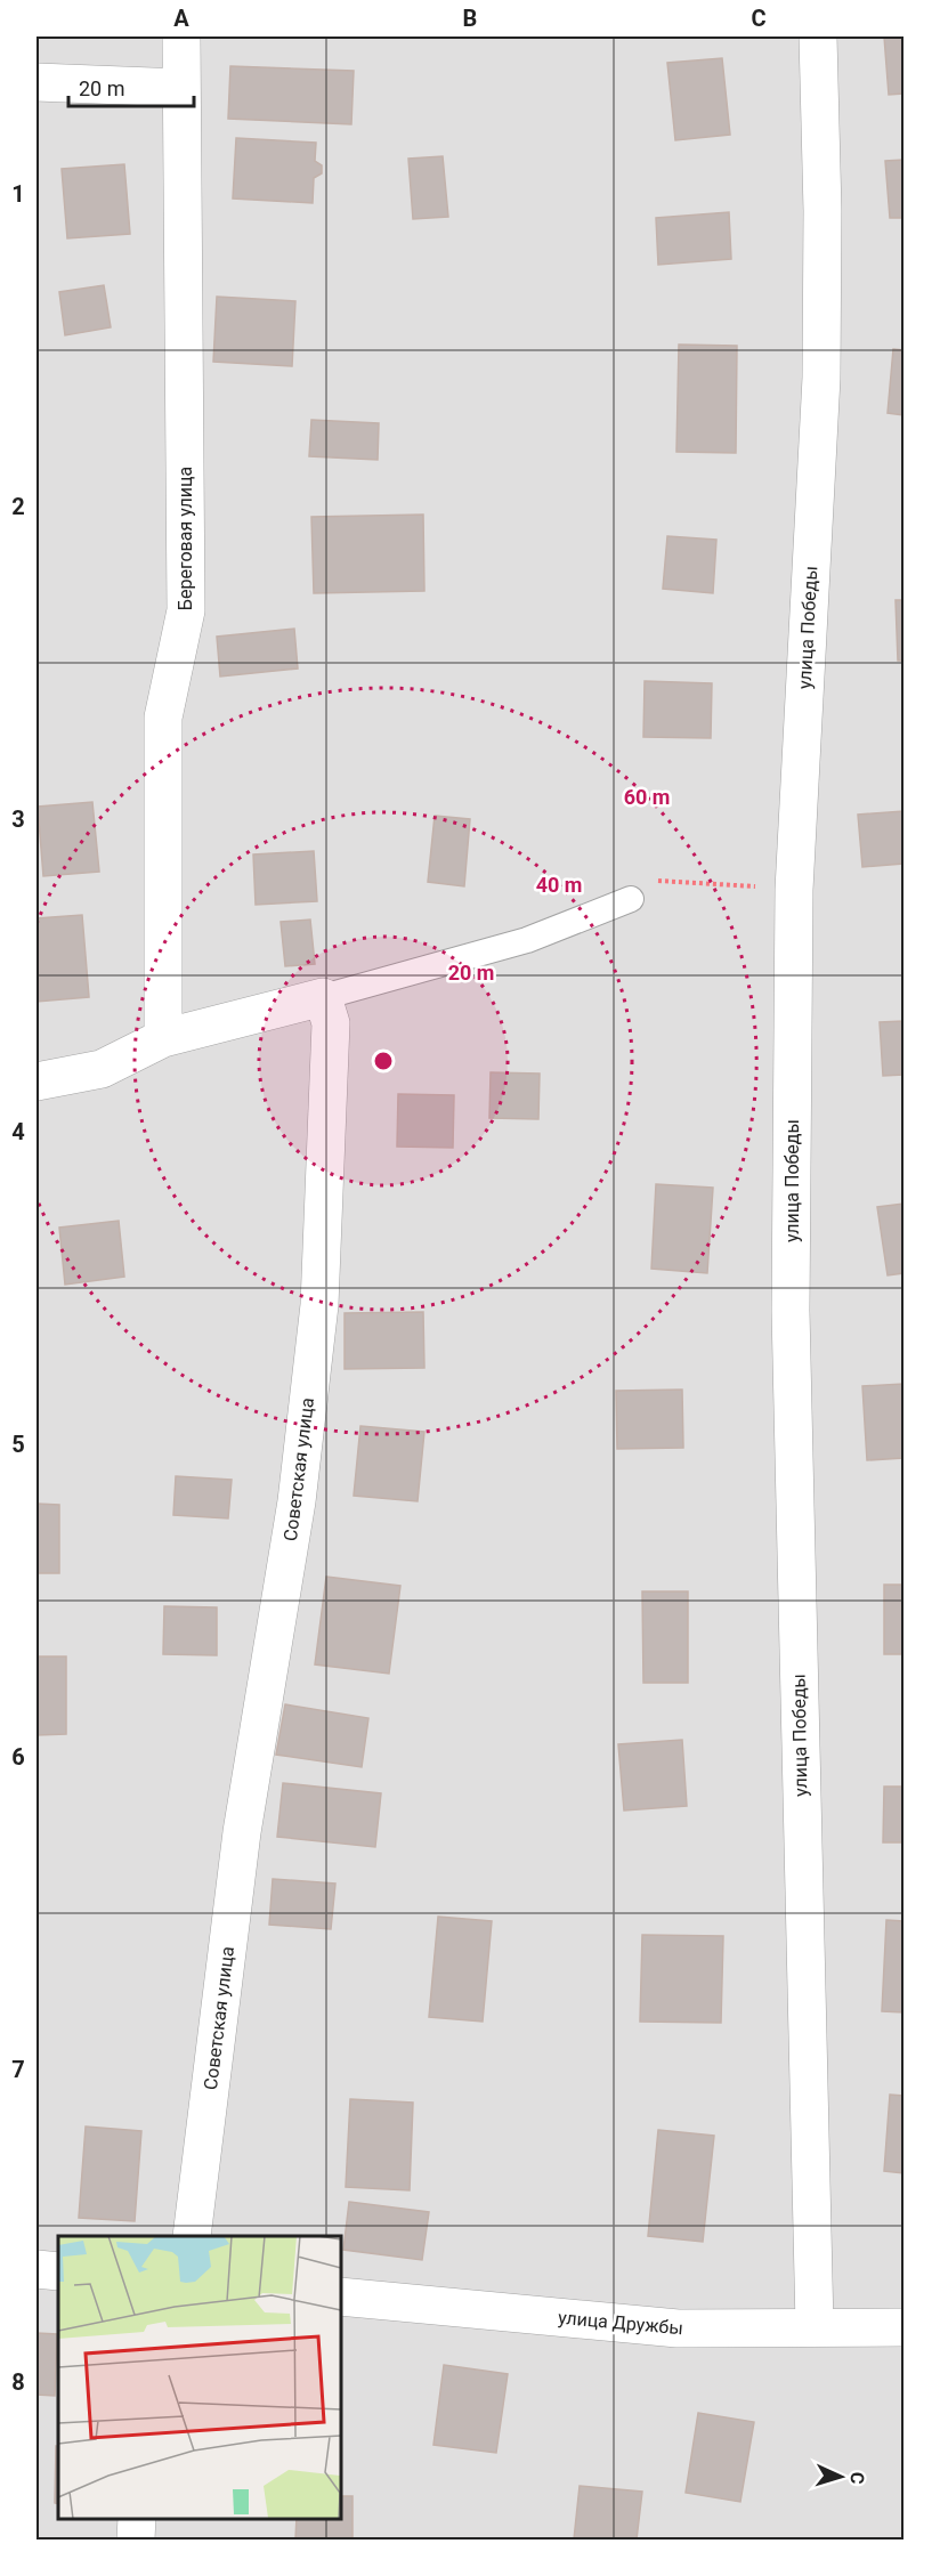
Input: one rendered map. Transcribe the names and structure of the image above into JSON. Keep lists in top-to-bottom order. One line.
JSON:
{"streets":{"street":["Береговая улица","улица Победы","Советская улица","улица Дружбы"]},"crossings":[["улица Победы","улица Дружбы"]],"scale_bar":"20 m","north":"right","grid":{"columns":["A","B","C"],"rows":["1","2","3","4","5","6","7","8"]},"rings":["60 m","40 m","20 m"]}
